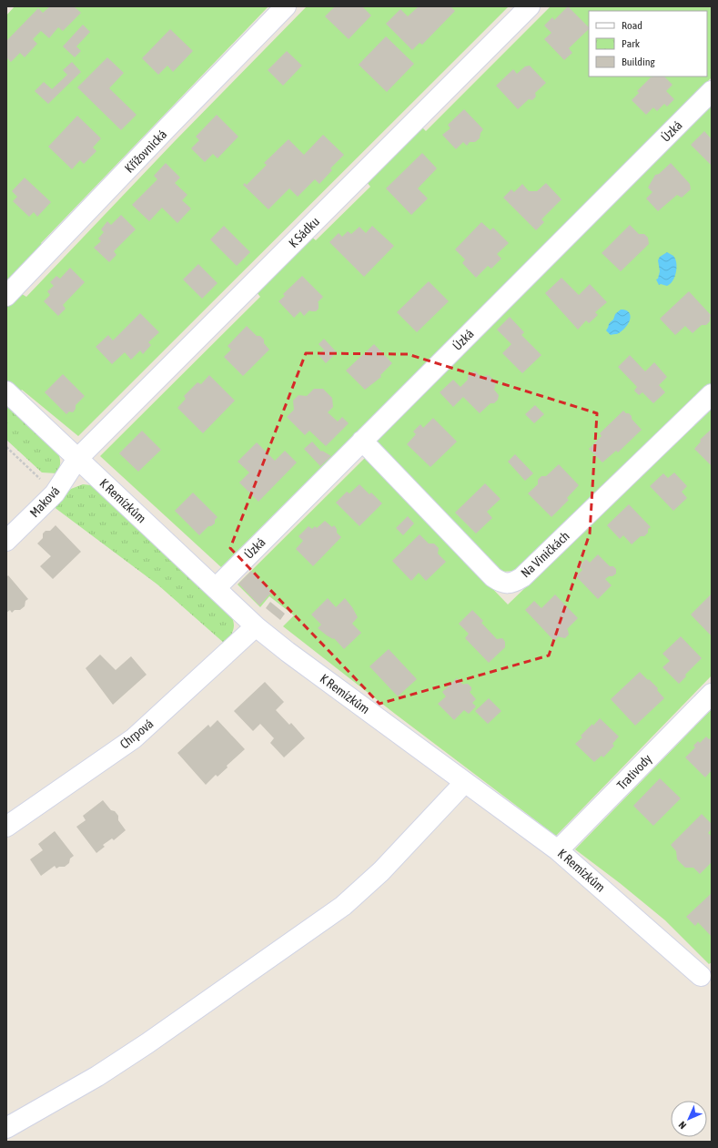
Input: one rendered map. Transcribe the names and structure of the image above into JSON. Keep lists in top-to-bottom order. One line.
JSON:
{"streets":{"street":["Úzká","Křížovnická","K Sádku","K Remízkům","Maková","Na Viničkách","Chrpová","Trativody"]},"crossings":[["Úzká","K Remízkům"],["Úzká","Na Viničkách"],["K Sádku","K Remízkům"],["K Sádku","Maková"],["K Remízkům","Maková"],["K Remízkům","Chrpová"],["K Remízkům","Trativody"]],"legend":["Road","Park","Building"],"north":"bottom left"}
